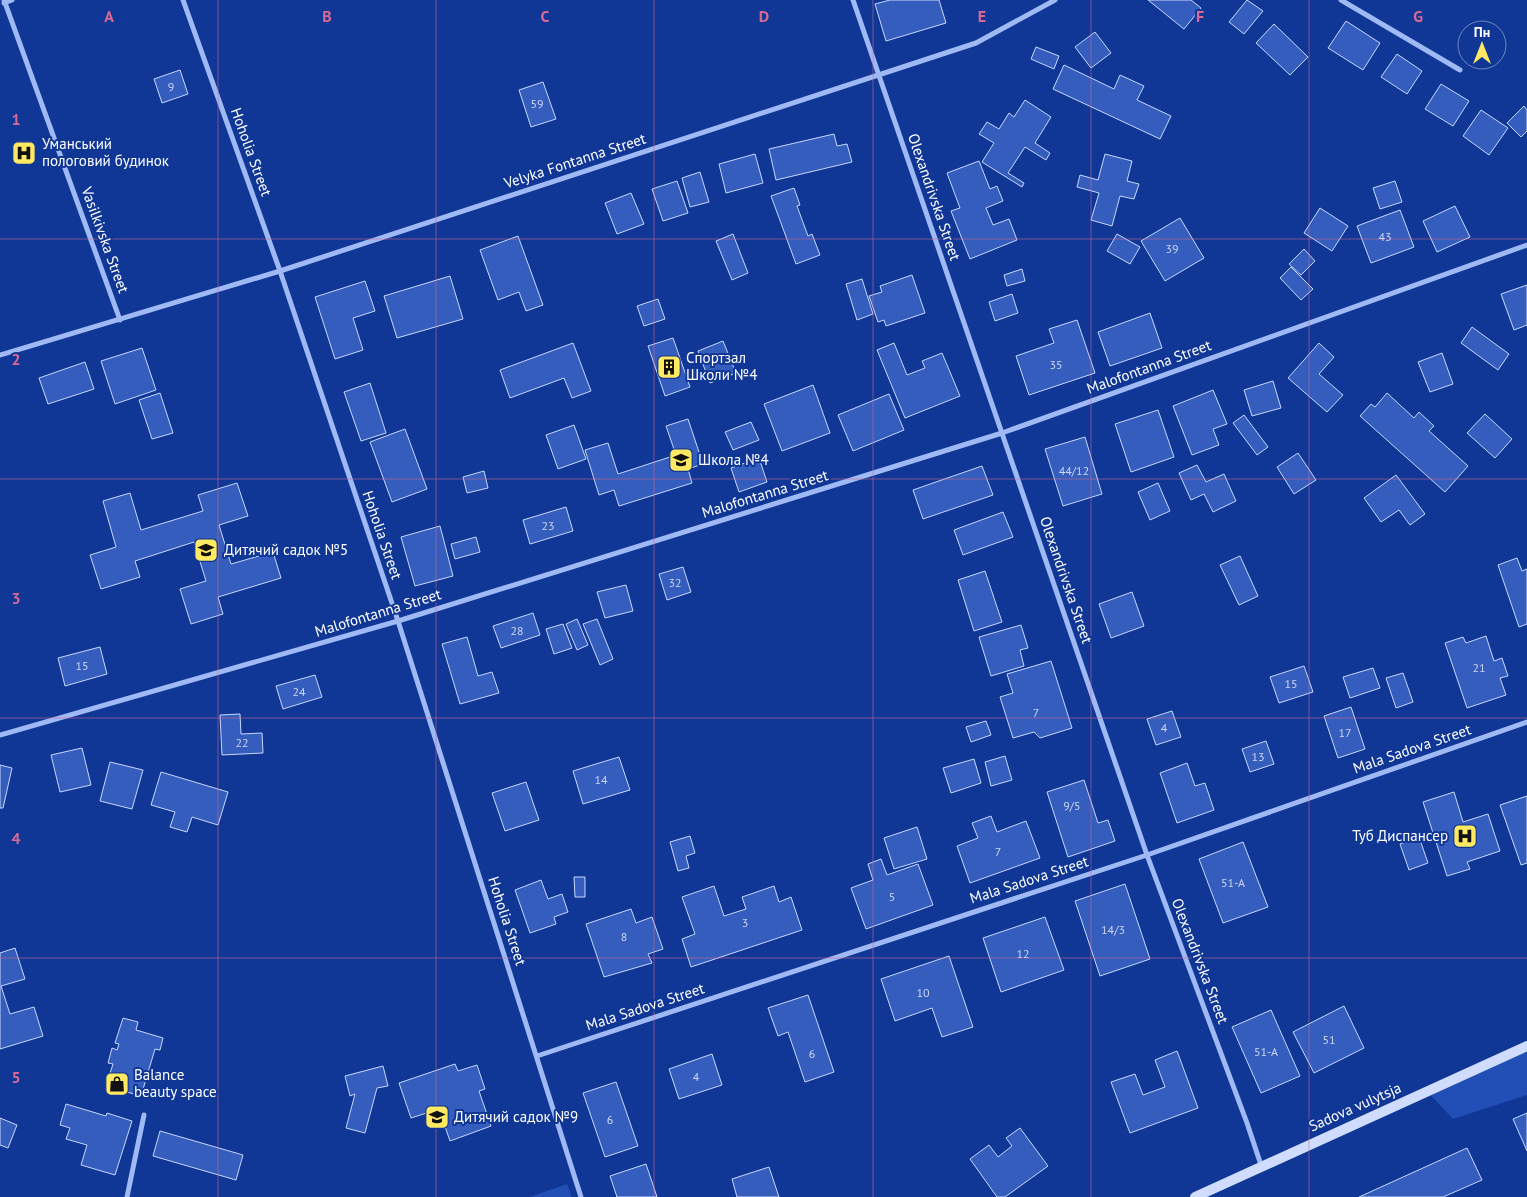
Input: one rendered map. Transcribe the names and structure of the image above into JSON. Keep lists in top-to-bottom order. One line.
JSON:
{"streets":{"street":["Hoholia Street","Velyka Fontanna Street","Olexandrivska Street","Vasilkivska Street","Malofontanna Street","Mala Sadova Street","Sadova vulytsja"]},"crossings":[["Hoholia Street","Velyka Fontanna Street"],["Hoholia Street","Malofontanna Street"],["Hoholia Street","Mala Sadova Street"],["Velyka Fontanna Street","Olexandrivska Street"],["Velyka Fontanna Street","Vasilkivska Street"],["Olexandrivska Street","Malofontanna Street"],["Olexandrivska Street","Mala Sadova Street"],["Olexandrivska Street","Sadova vulytsja"]],"places":{"hospital":["Уманський пологовий будинок","Туб Диспансер"],"building":["Спортзал Школи №4"],"school or university":["Школа №4","Дитячий садок №5","Дитячий садок №9"],"shop":["Balance beauty space"]},"house_numbers":["9","59","43","39","35","44/12","23","32","28","15","21","15","24","7","4","17","22","13","14","9/5","7","51-А","5","3","14/3","8","12","10","51","51-А","6","4","6"],"north":"top","grid":{"columns":["A","B","C","D","E","F","G"],"rows":["1","2","3","4","5"]}}
